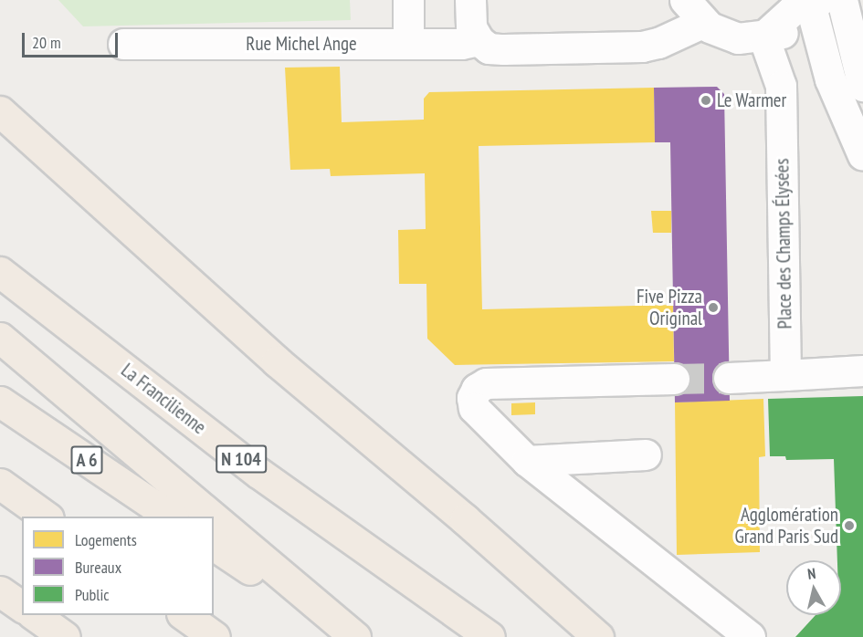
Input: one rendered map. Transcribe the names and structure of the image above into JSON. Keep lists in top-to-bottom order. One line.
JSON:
{"streets":{"highway":["La Francilienne","N 104","A 6"],"street":["Rue Michel Ange","Place des Champs Élysées"]},"places":["Le Warmer","Five Pizza Original","Agglomération Grand Paris Sud"],"legend":["Logements","Bureaux","Public"],"scale_bar":"20 m","north":"top"}
